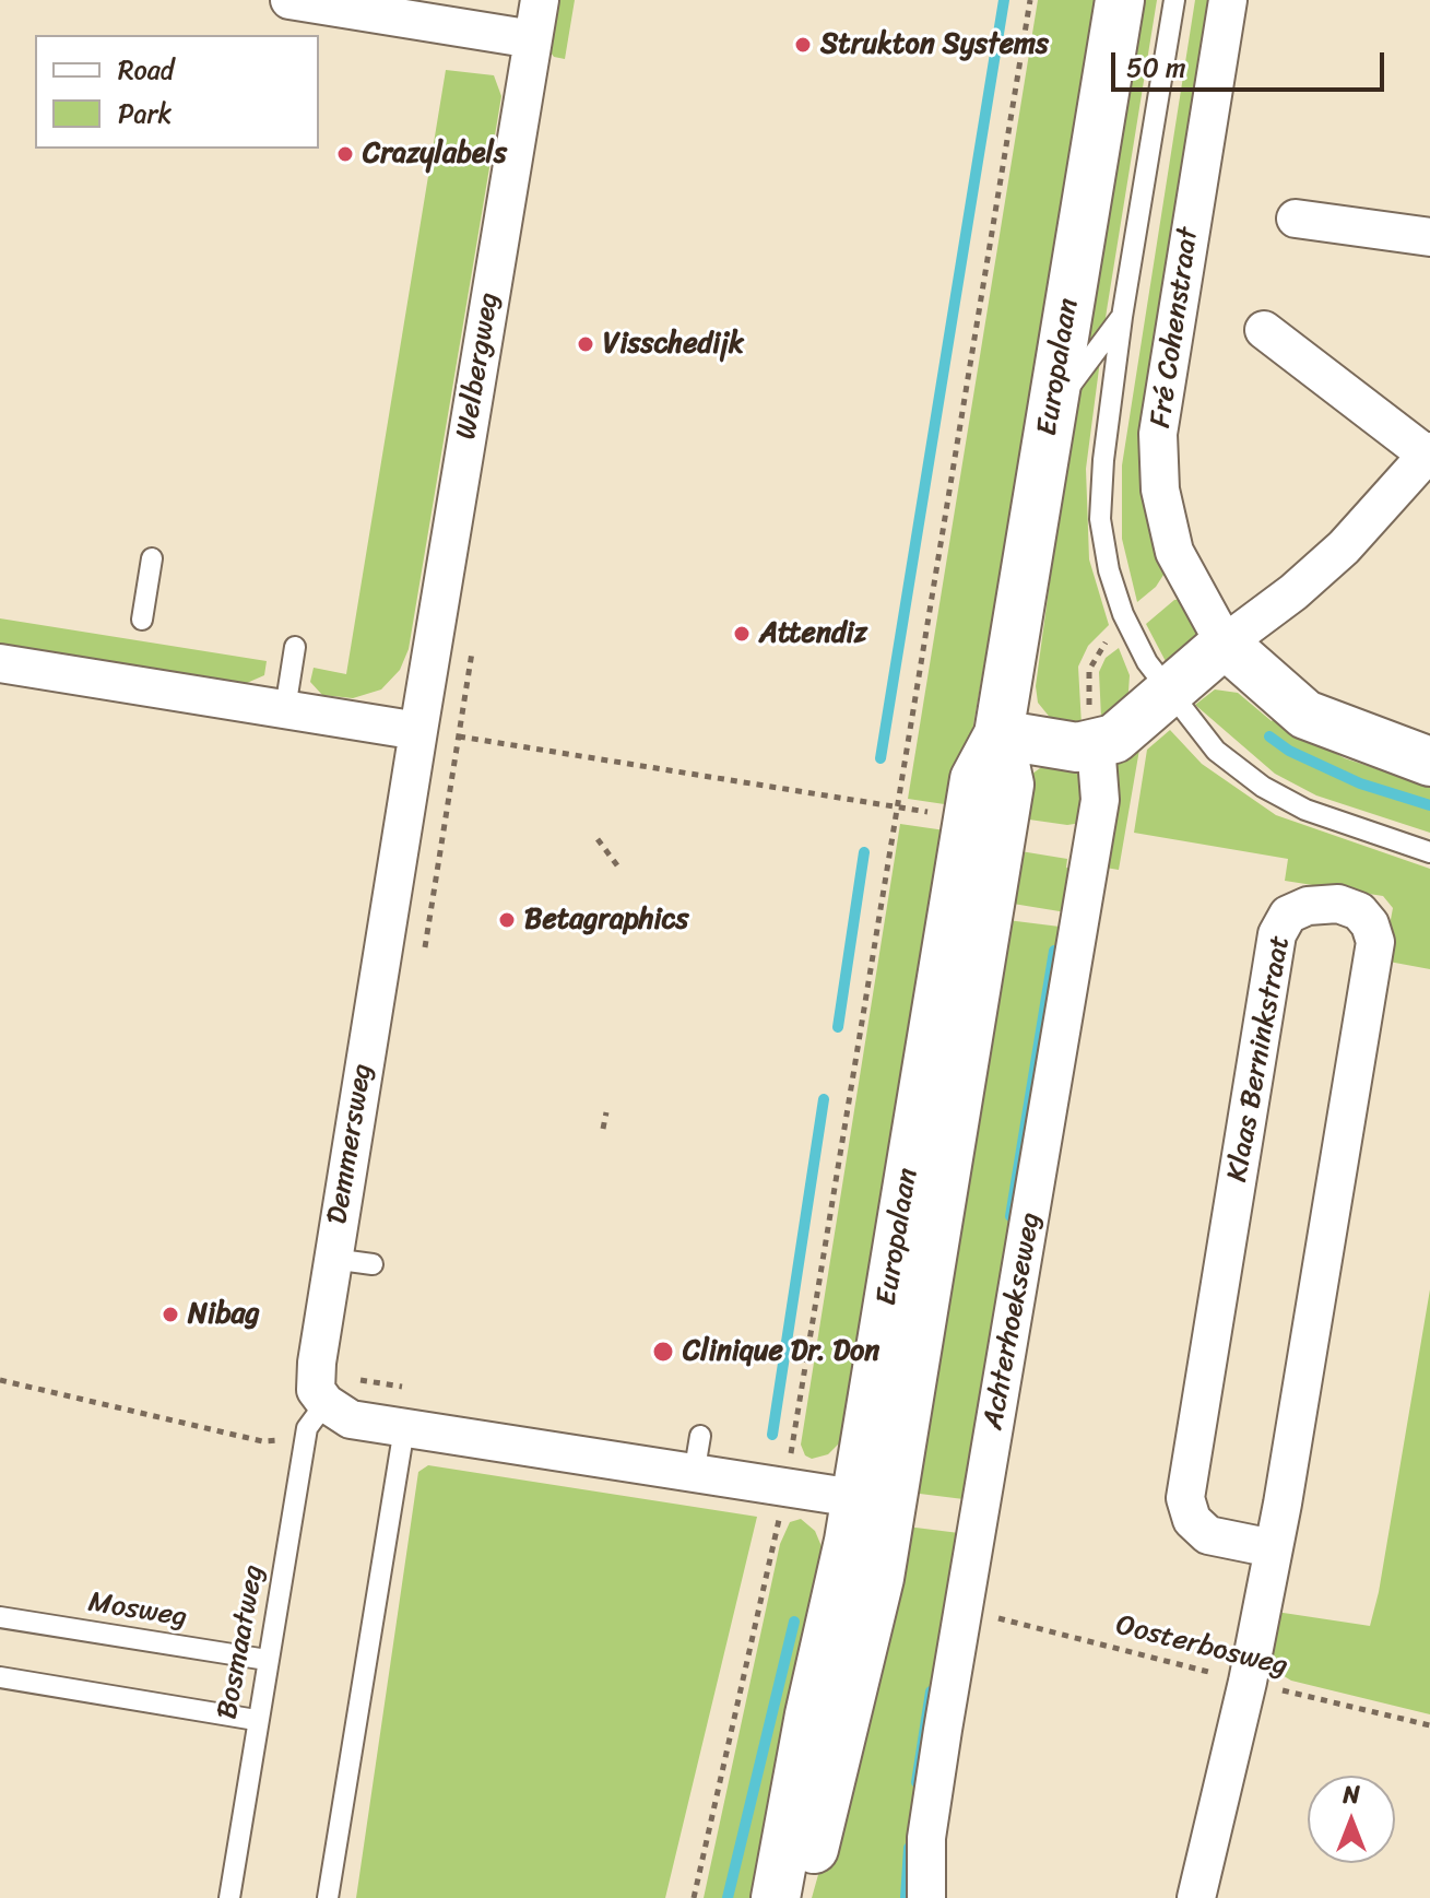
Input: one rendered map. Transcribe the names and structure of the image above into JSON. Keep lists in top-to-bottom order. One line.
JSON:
{"streets":{"street":["Fré Cohenstraat","Welbergweg","Europalaan","Klaas Berninkstraat","Demmersweg","Achterhoekseweg"],"lane":["Mosweg","Bosmaatweg"],"path":["Oosterbosweg"]},"crossings":[["Welbergweg","Demmersweg"],["Klaas Berninkstraat","Oosterbosweg"],["Demmersweg","Bosmaatweg"],["Achterhoekseweg","Oosterbosweg"],["Mosweg","Bosmaatweg"]],"places":["Strukton Systems","Crazylabels","Visschedijk","Attendiz","Betagraphics","Nibag","Clinique Dr. Don"],"legend":["Road","Park"],"scale_bar":"50 m","north":"top"}
